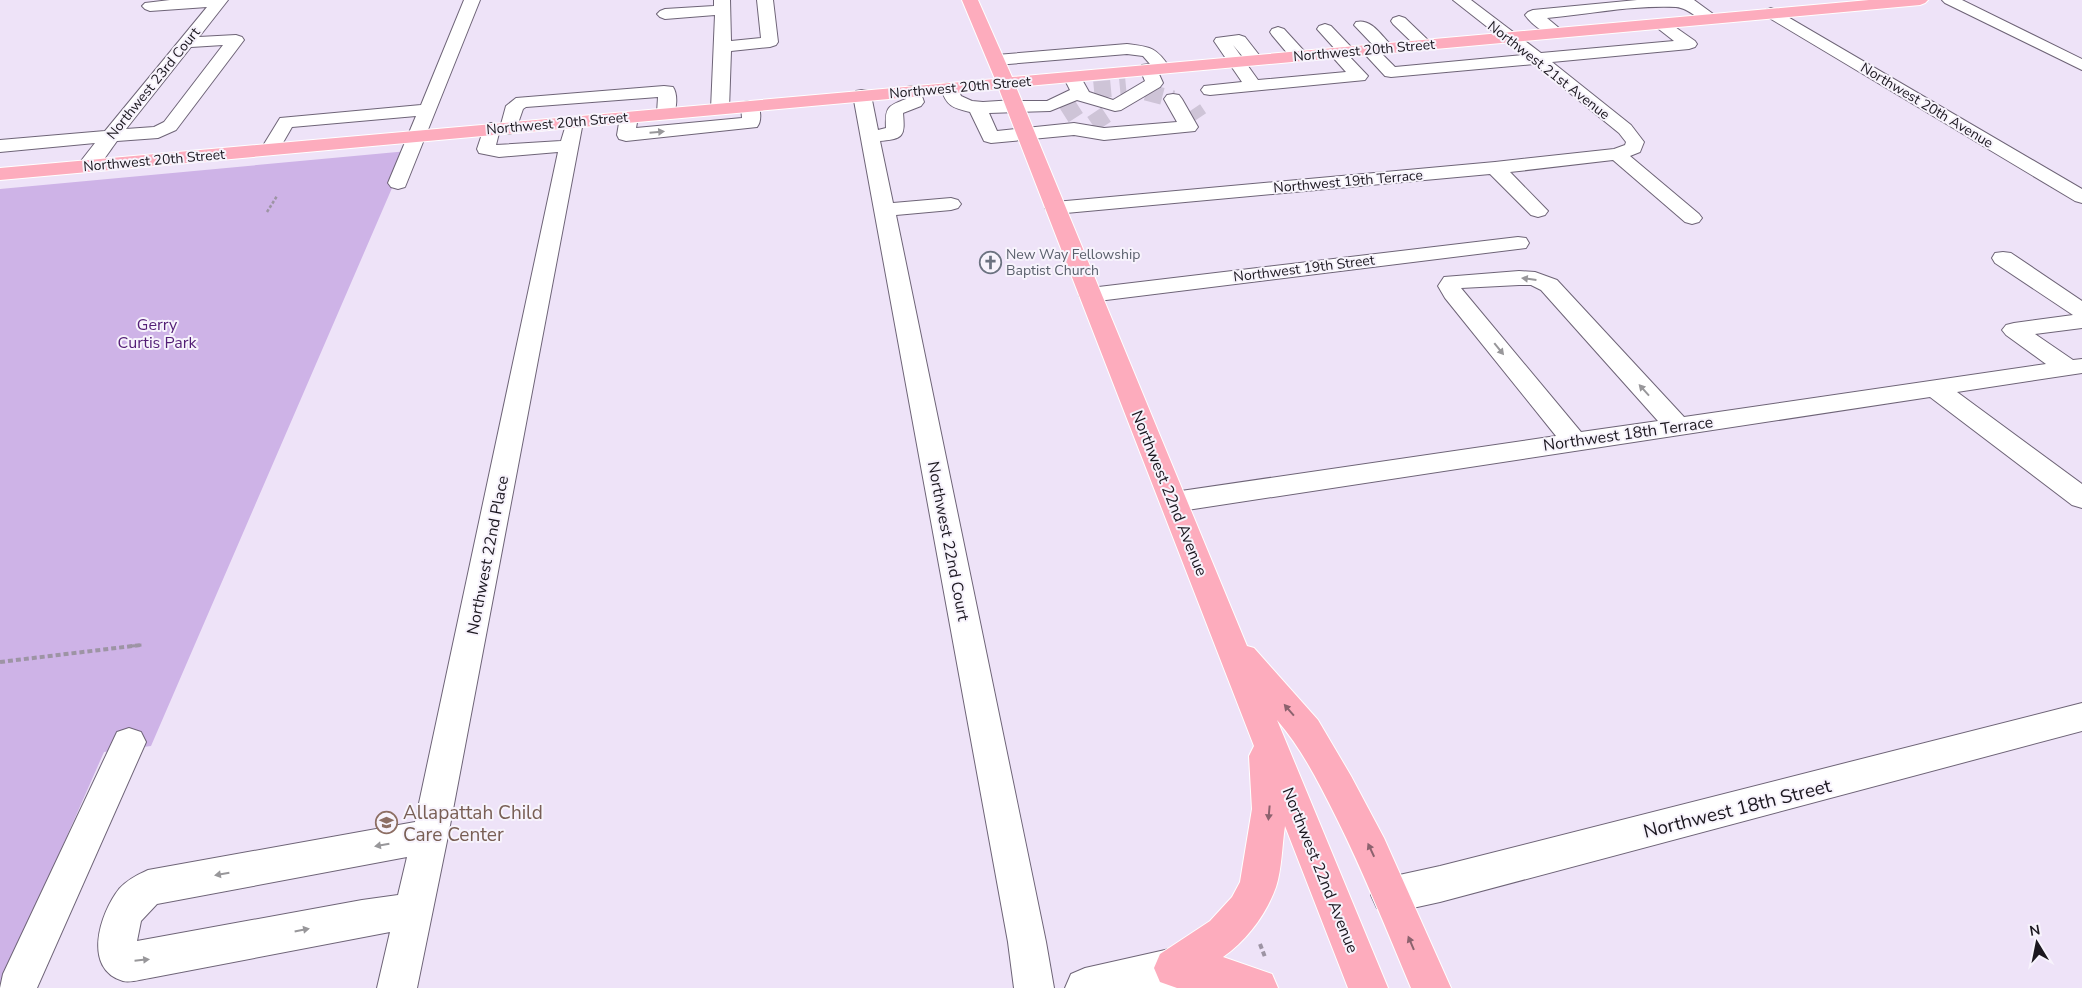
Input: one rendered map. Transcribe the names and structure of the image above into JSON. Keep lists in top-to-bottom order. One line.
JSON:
{"streets":{"main road":["Northwest 20th Street","Northwest 22nd Avenue"],"street":["Northwest 21st Avenue","Northwest 23rd Court","Northwest 20th Avenue","Northwest 19th Terrace","Northwest 19th Street","Northwest 18th Terrace","Northwest 22nd Court","Northwest 22nd Place","Northwest 18th Street"]},"crossings":[["Northwest 20th Street","Northwest 21st Avenue"],["Northwest 20th Street","Northwest 23rd Court"],["Northwest 20th Street","Northwest 20th Avenue"],["Northwest 20th Street","Northwest 22nd Avenue"],["Northwest 20th Street","Northwest 22nd Court"],["Northwest 20th Street","Northwest 22nd Place"],["Northwest 21st Avenue","Northwest 19th Terrace"],["Northwest 19th Terrace","Northwest 22nd Avenue"],["Northwest 19th Street","Northwest 22nd Avenue"],["Northwest 18th Terrace","Northwest 22nd Avenue"]],"parks":["Gerry Curtis Park"],"places":{"church":["New Way Fellowship Baptist Church"],"school or university":["Allapattah Child Care Center"]},"north":"top"}
